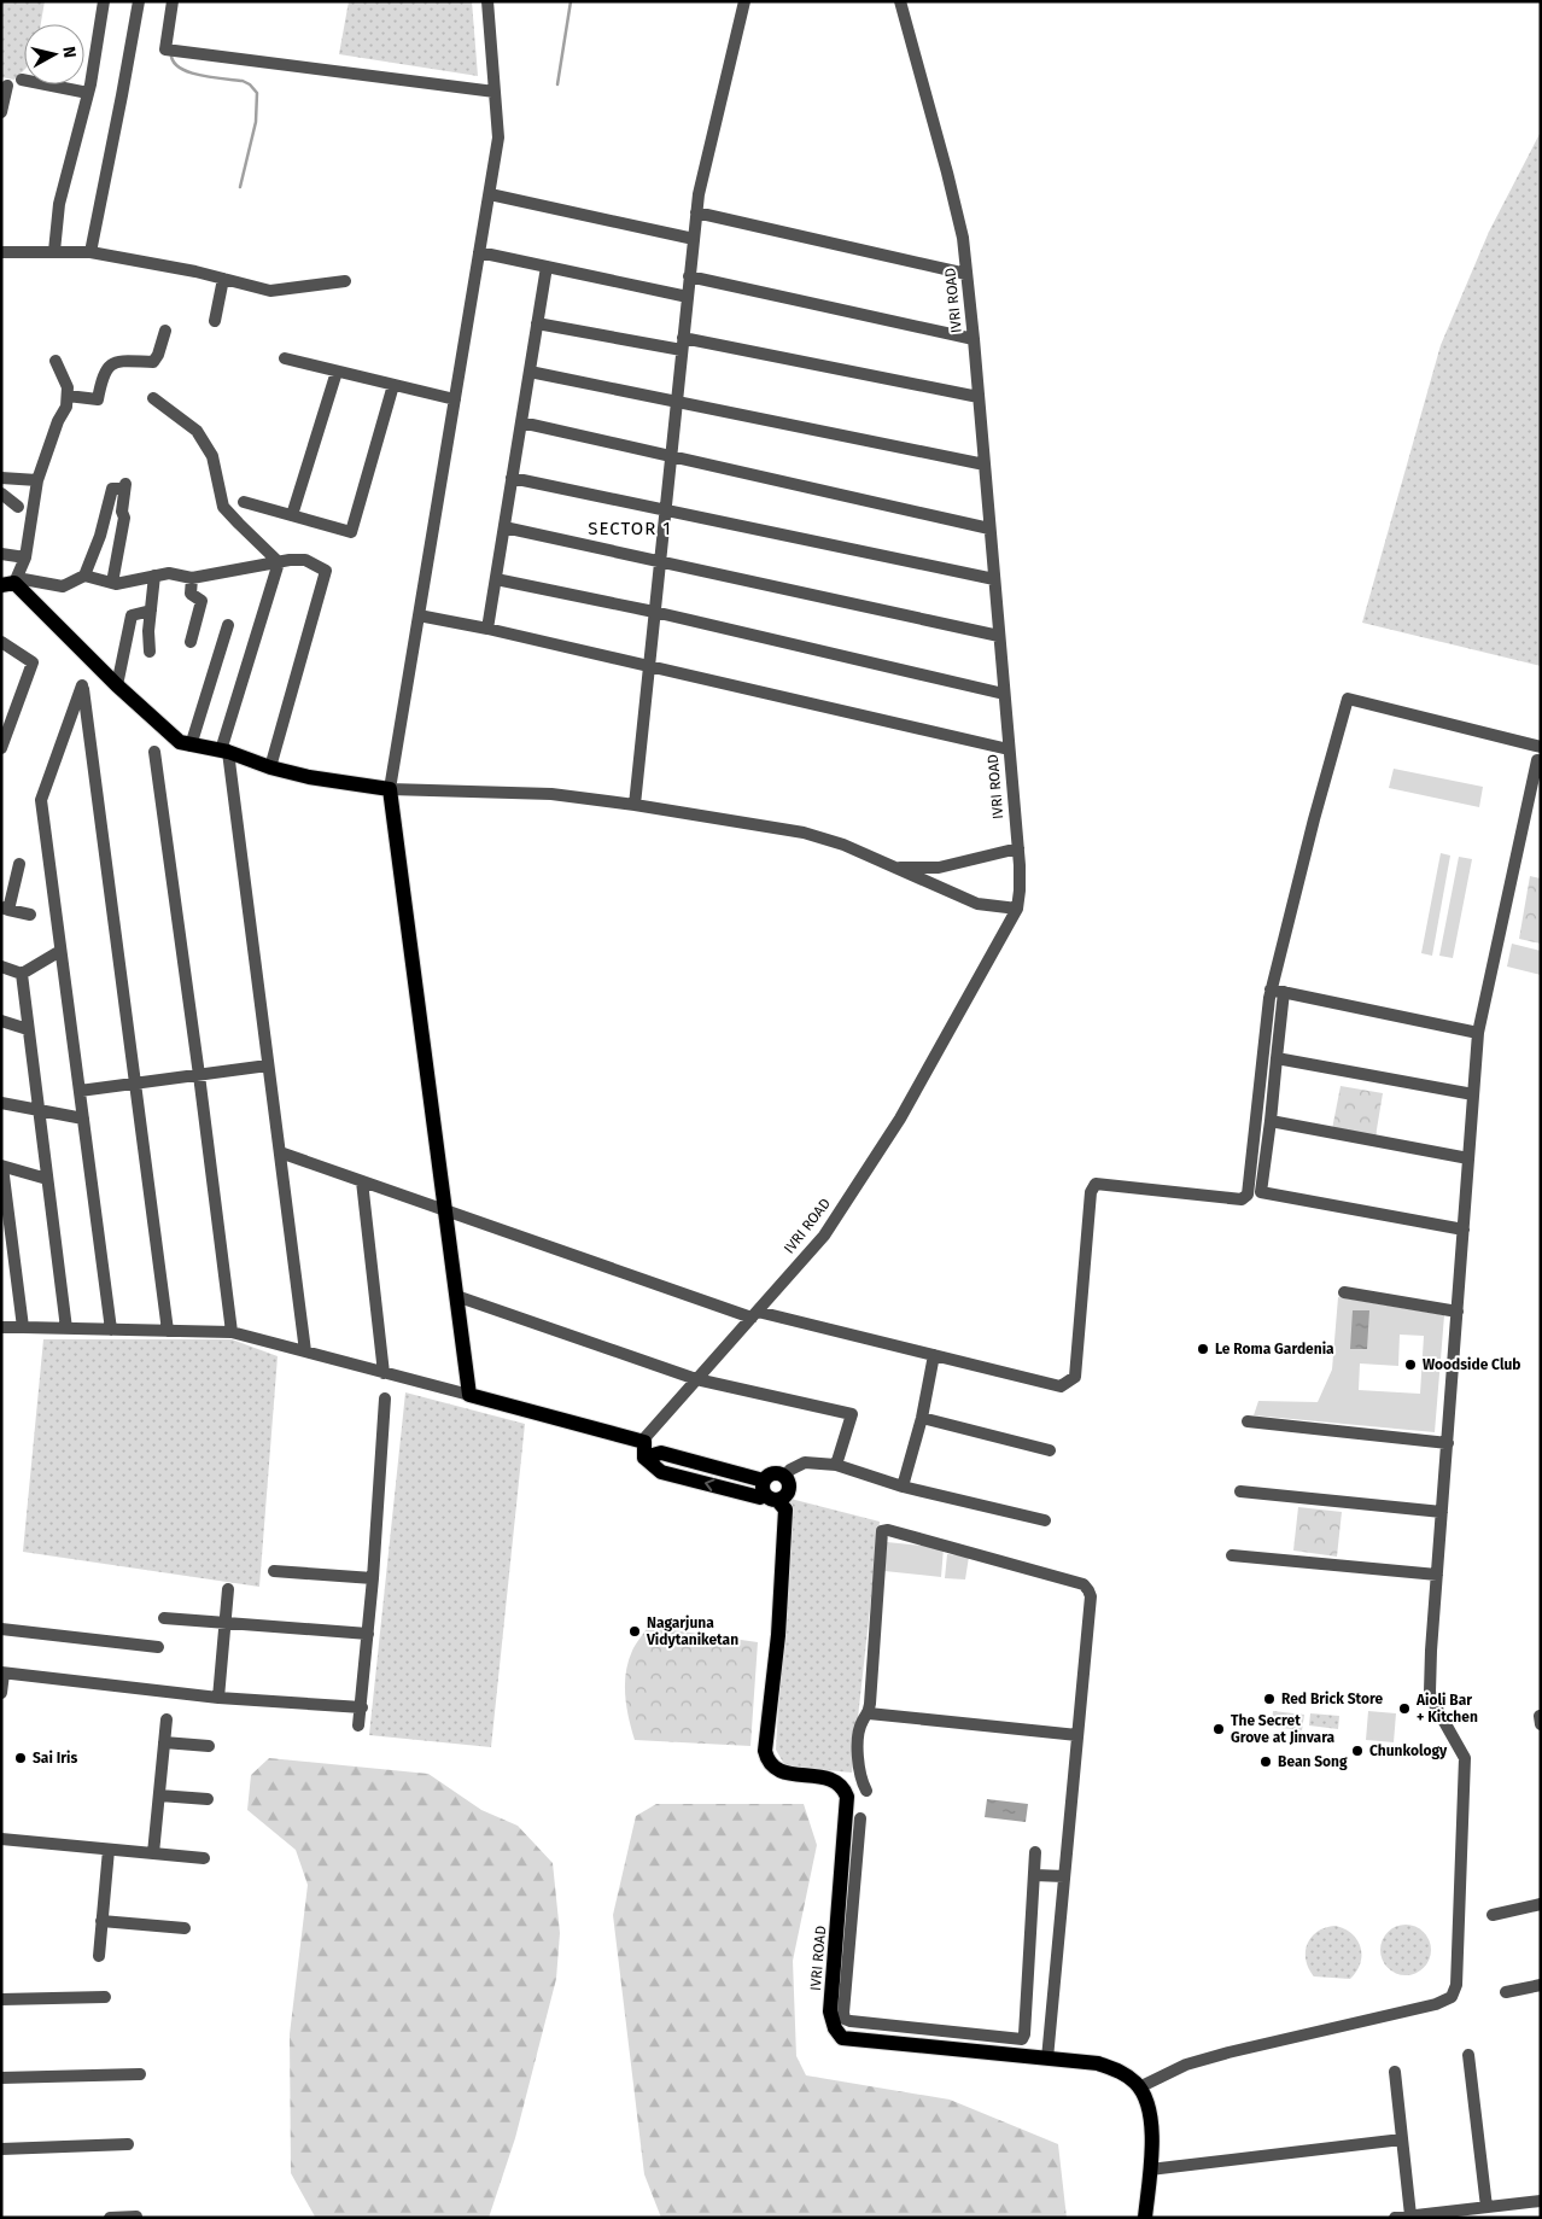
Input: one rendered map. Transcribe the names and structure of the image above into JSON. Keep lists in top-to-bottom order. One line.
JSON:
{"streets":{"main road":["IVRI ROAD"]},"districts":["SECTOR 1"],"places":["Le Roma Gardenia","Woodside Club","Nagarjuna Vidytaniketan","Red Brick Store","Aioli Bar + Kitchen","The Secret Grove at Jinvara","Chunkology","Sai Iris","Bean Song"],"north":"right"}
